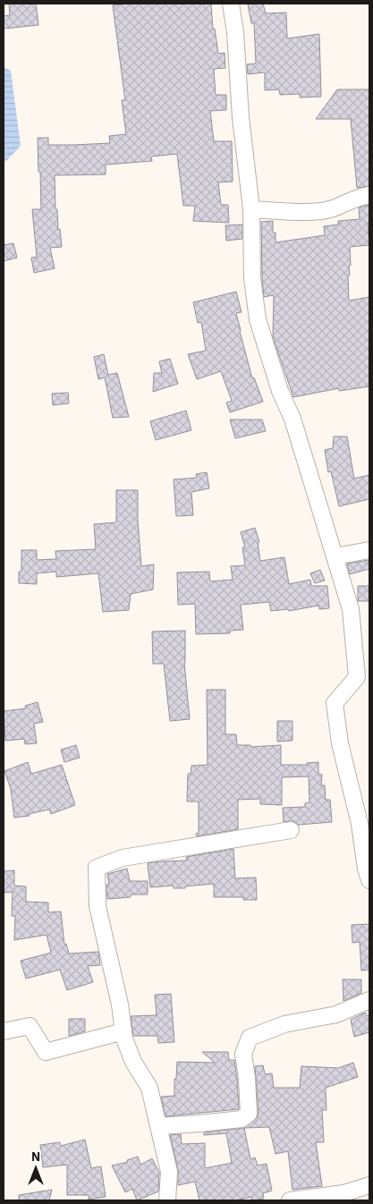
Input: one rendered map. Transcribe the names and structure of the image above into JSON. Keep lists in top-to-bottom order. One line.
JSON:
{"north":"top"}
